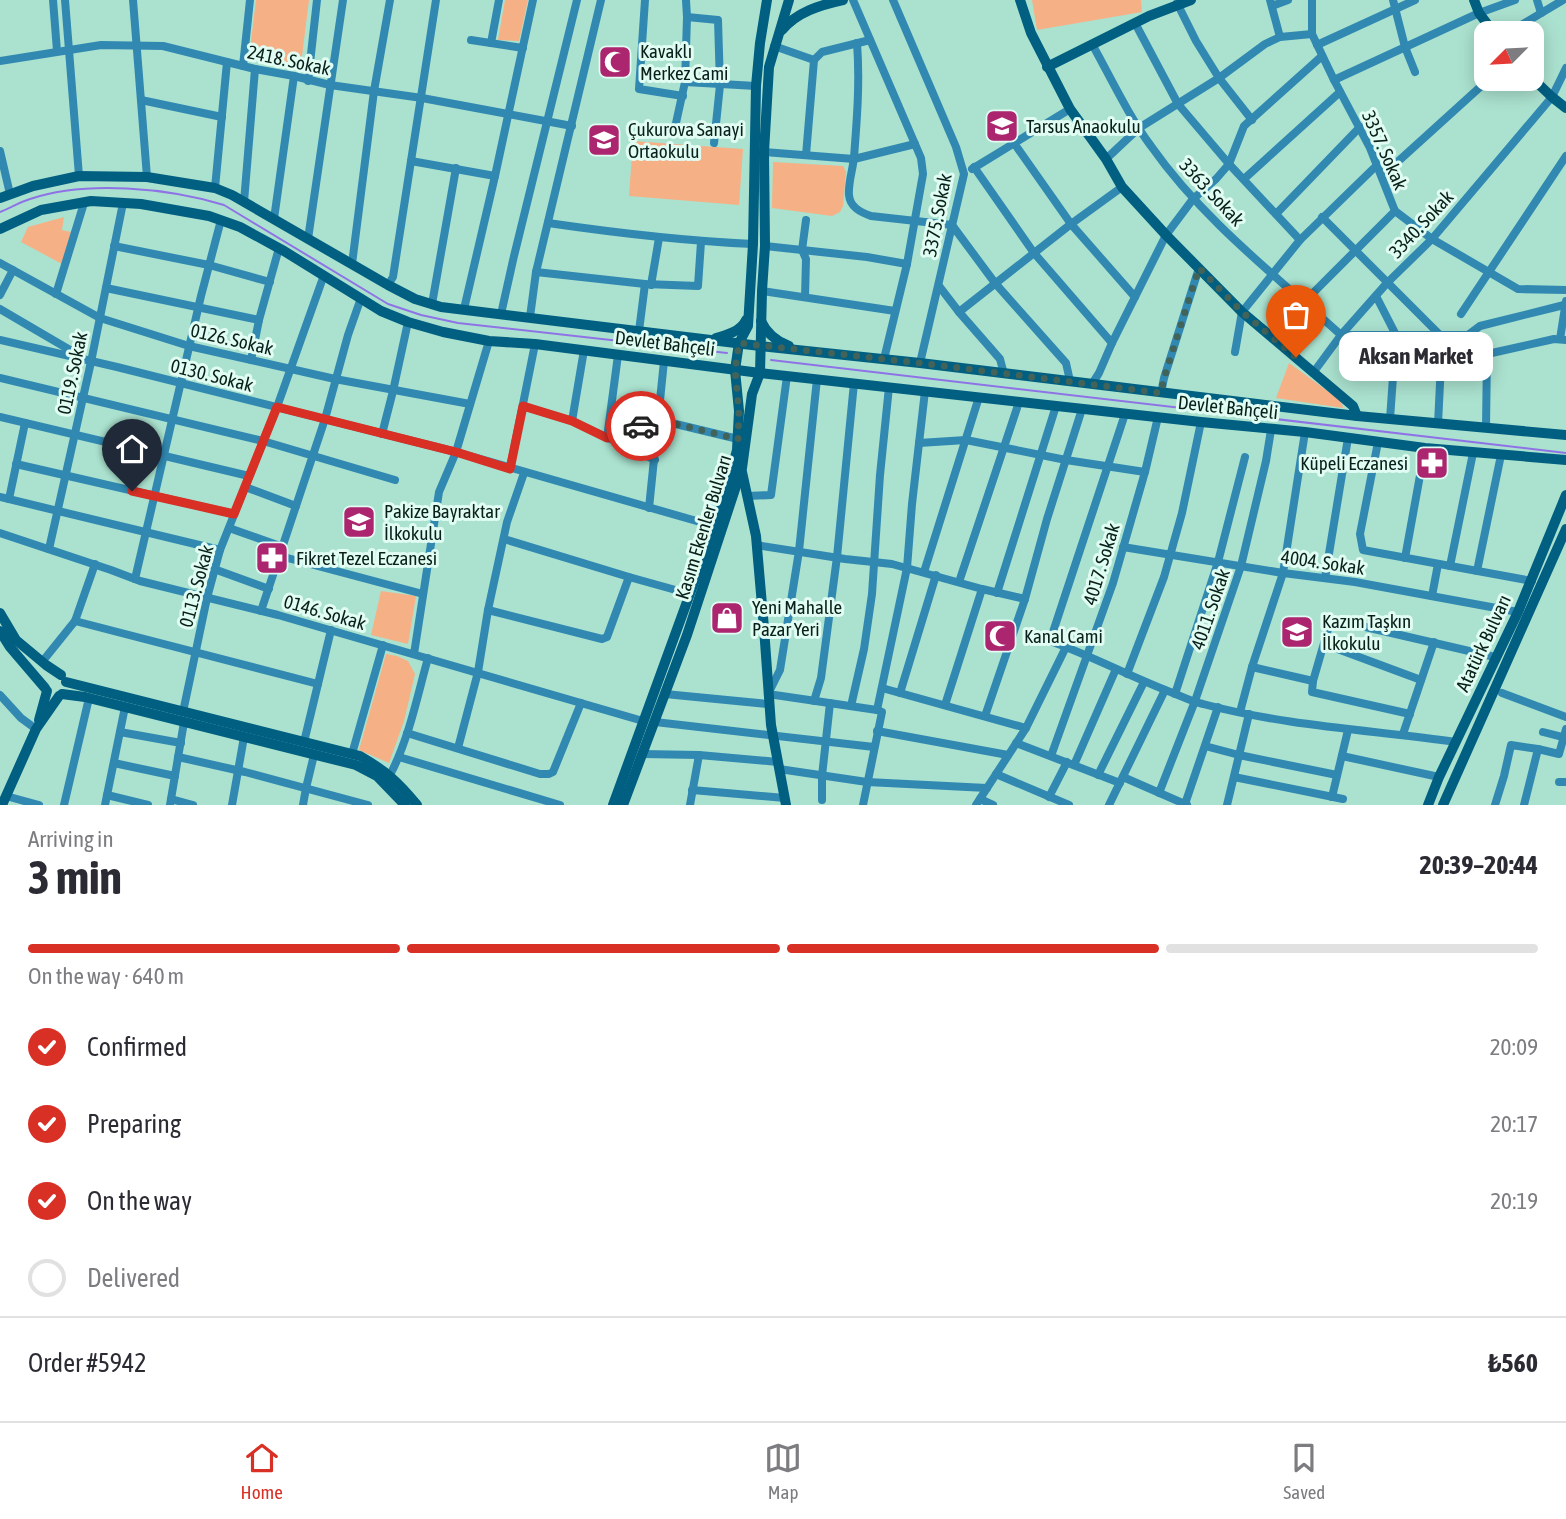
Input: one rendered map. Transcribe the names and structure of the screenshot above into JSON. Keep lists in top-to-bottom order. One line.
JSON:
{"streets":{"street":["2418. Sokak","3357. Sokak","3363. Sokak","3375. Sokak","3340. Sokak","0126. Sokak","Devlet Bahçeli","0119. Sokak","0130. Sokak","Kasım Ekenler Bulvarı","4004. Sokak","4017. Sokak","0113. Sokak","4011. Sokak","0146. Sokak","Atatürk Bulvarı"]},"crossings":[["3357. Sokak","3340. Sokak"],["3363. Sokak","3340. Sokak"],["3375. Sokak","Devlet Bahçeli"],["0126. Sokak","0119. Sokak"],["0126. Sokak","0113. Sokak"],["Devlet Bahçeli","0119. Sokak"],["Devlet Bahçeli","Kasım Ekenler Bulvarı"],["Devlet Bahçeli","4017. Sokak"],["Devlet Bahçeli","0113. Sokak"],["Devlet Bahçeli","4011. Sokak"],["0119. Sokak","0130. Sokak"],["0119. Sokak","0146. Sokak"],["0130. Sokak","Kasım Ekenler Bulvarı"],["0130. Sokak","0113. Sokak"],["Kasım Ekenler Bulvarı","0146. Sokak"],["4004. Sokak","4017. Sokak"],["4004. Sokak","4011. Sokak"],["4004. Sokak","Atatürk Bulvarı"],["0113. Sokak","0146. Sokak"]],"places":{"mosque":["Kavaklı Merkez Cami","Kanal Cami"],"school or university":["Tarsus Anaokulu","Çukurova Sanayi Ortaokulu","Pakize Bayraktar İlkokulu","Kazım Taşkın İlkokulu"],"other":["Aksan Market"],"pharmacy":["Küpeli Eczanesi","Fikret Tezel Eczanesi"],"shop":["Yeni Mahalle Pazar Yeri"]},"north":"bottom left","page":{"bubble":"Aksan Market","heading":["3 min","Arriving in","20:39–20:44"],"panel":["Order #5942","₺560"],"bar":"On the way · 640 m","list":[["Confirmed","20:09"],["Preparing","20:17"],["On the way","20:19"],"Delivered"],"tabs":["Home","Map","Saved"]}}
